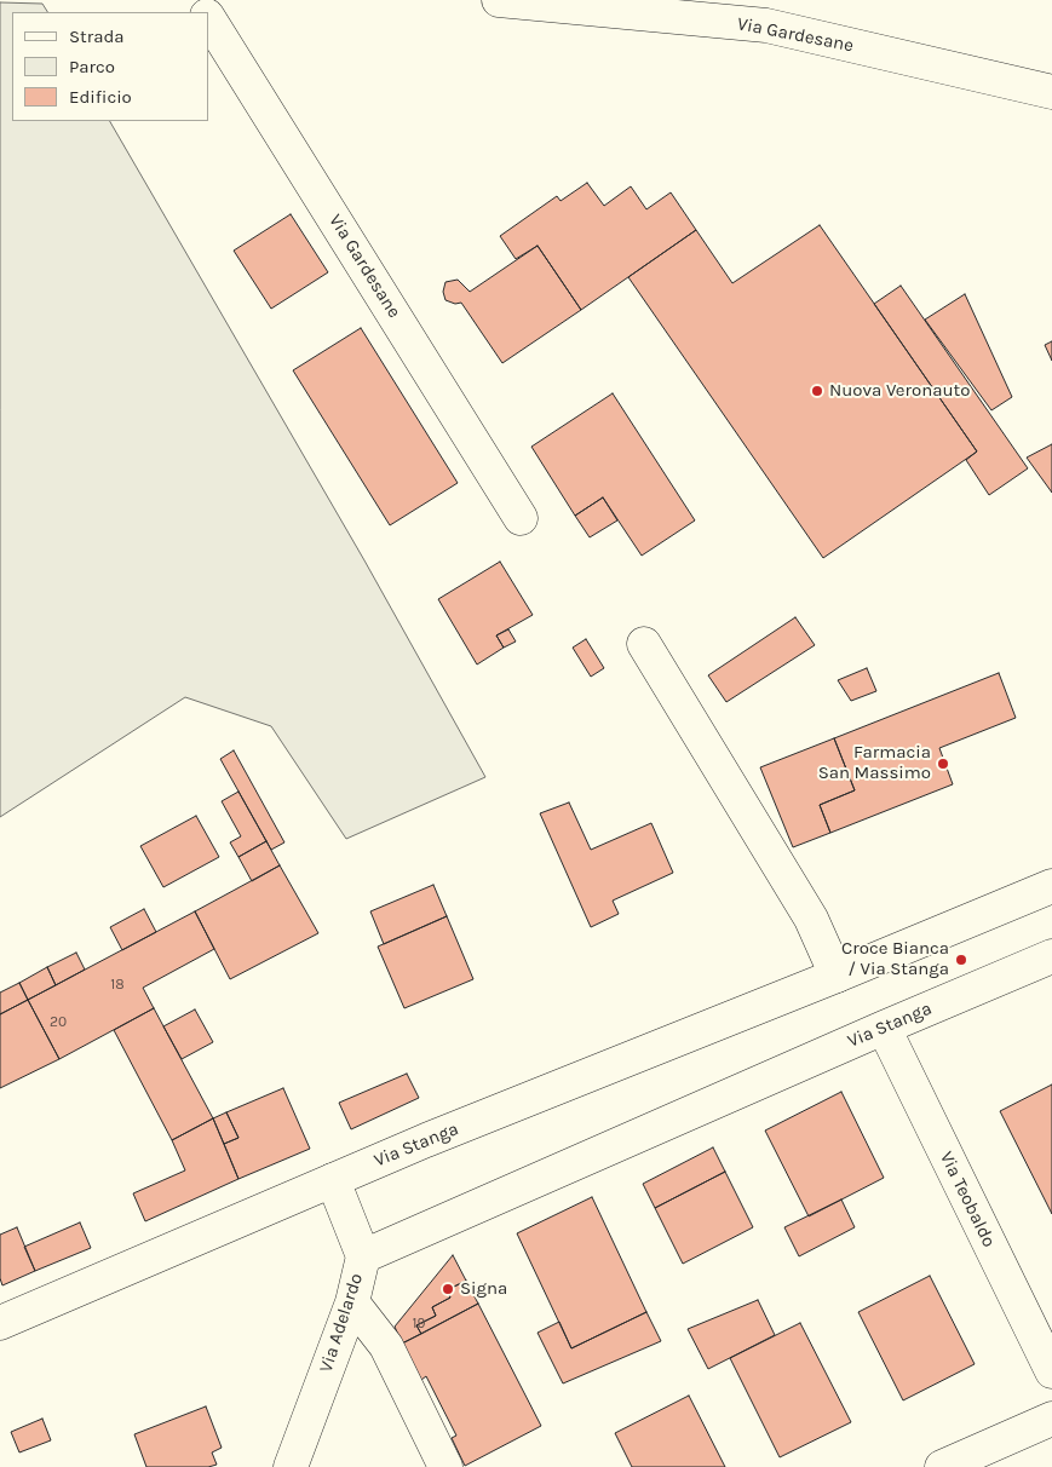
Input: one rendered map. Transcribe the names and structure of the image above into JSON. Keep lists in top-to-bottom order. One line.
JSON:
{"streets":{"street":["Via Gardesane","Via Stanga","Via Teobaldo","Via Adelardo"]},"crossings":[["Via Stanga","Via Teobaldo"],["Via Stanga","Via Adelardo"]],"places":["Nuova Veronauto","Farmacia San Massimo","Croce Bianca / Via Stanga","Signa"],"house_numbers":["18","20","19"],"legend":["Strada","Parco","Edificio"]}
